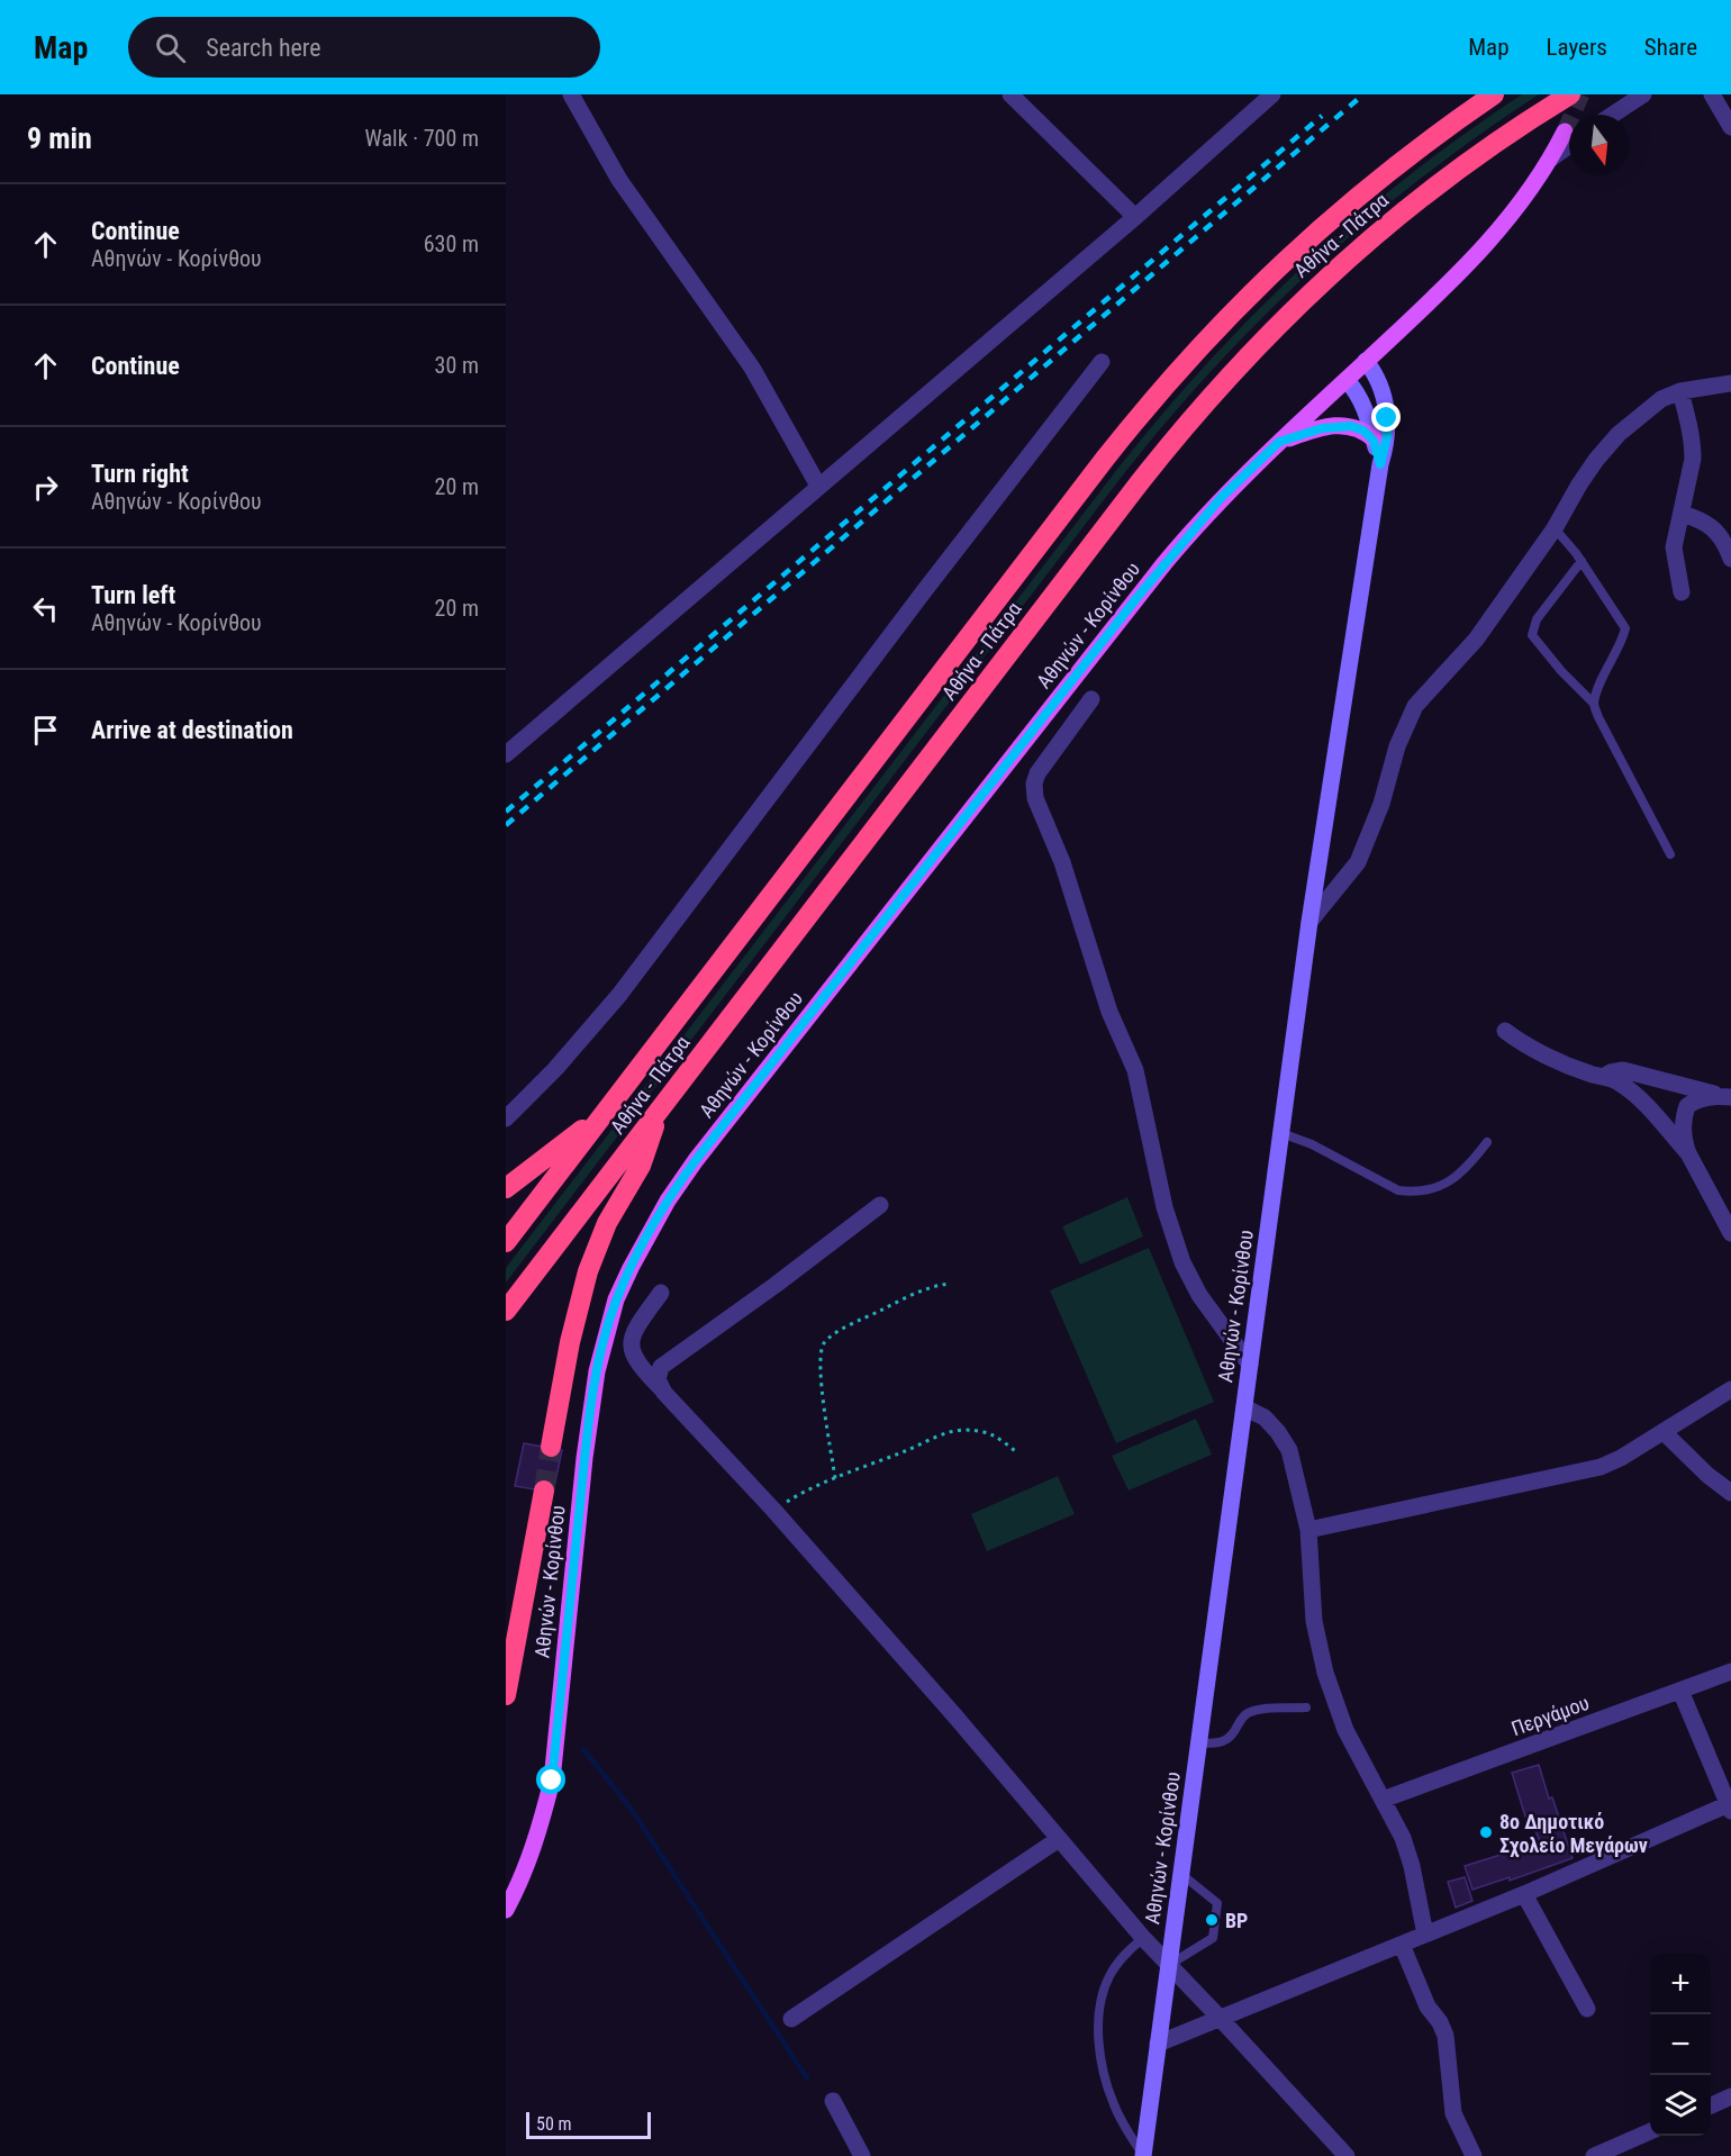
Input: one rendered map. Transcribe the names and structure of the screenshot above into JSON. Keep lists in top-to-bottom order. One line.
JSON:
{"streets":{"highway":["Αθήνα - Πάτρα"],"main road":["Αθηνών - Κορίνθου"],"street":["Περγάμου"]},"places":["8ο Δημοτικό Σχολείο Μεγάρων","BP"],"scale_bar":"50 m","north":"bottom","page":{"header":"Map","search":"Search here","nav":["Map","Layers","Share"],"heading":["9 min","Walk · 700 m"],"list":[["Continue","Αθηνών - Κορίνθου","630 m"],["Continue","30 m"],["Turn right","Αθηνών - Κορίνθου","20 m"],["Turn left","Αθηνών - Κορίνθου","20 m"],"Arrive at destination"],"map_buttons":["+","−"],"scale":"50 m"}}
